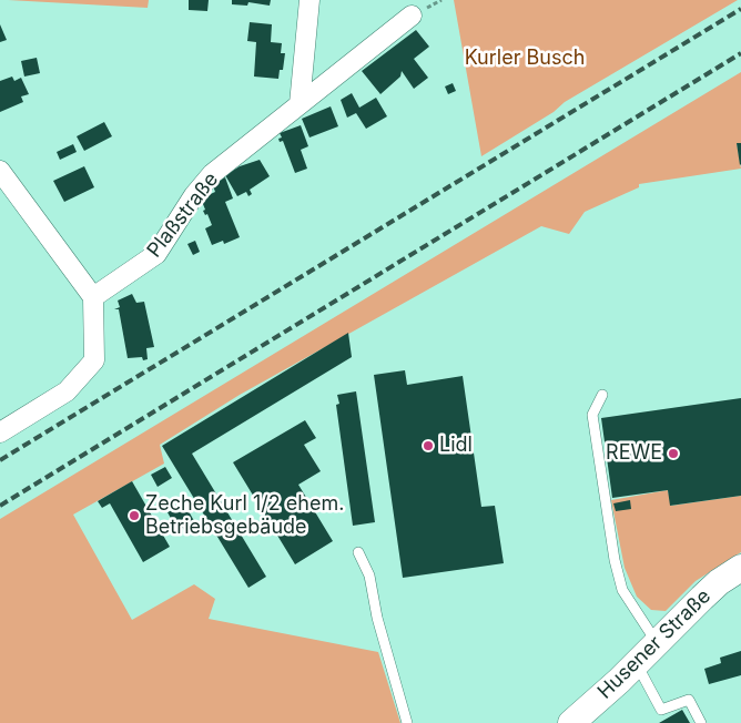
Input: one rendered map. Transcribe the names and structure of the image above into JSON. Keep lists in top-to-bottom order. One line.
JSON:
{"streets":{"street":["Plaßstraße","Husener Straße"]},"parks":["Kurler Busch"],"places":["Lidl","REWE","Zeche Kurl 1/2 ehem. Betriebsgebäude"]}
